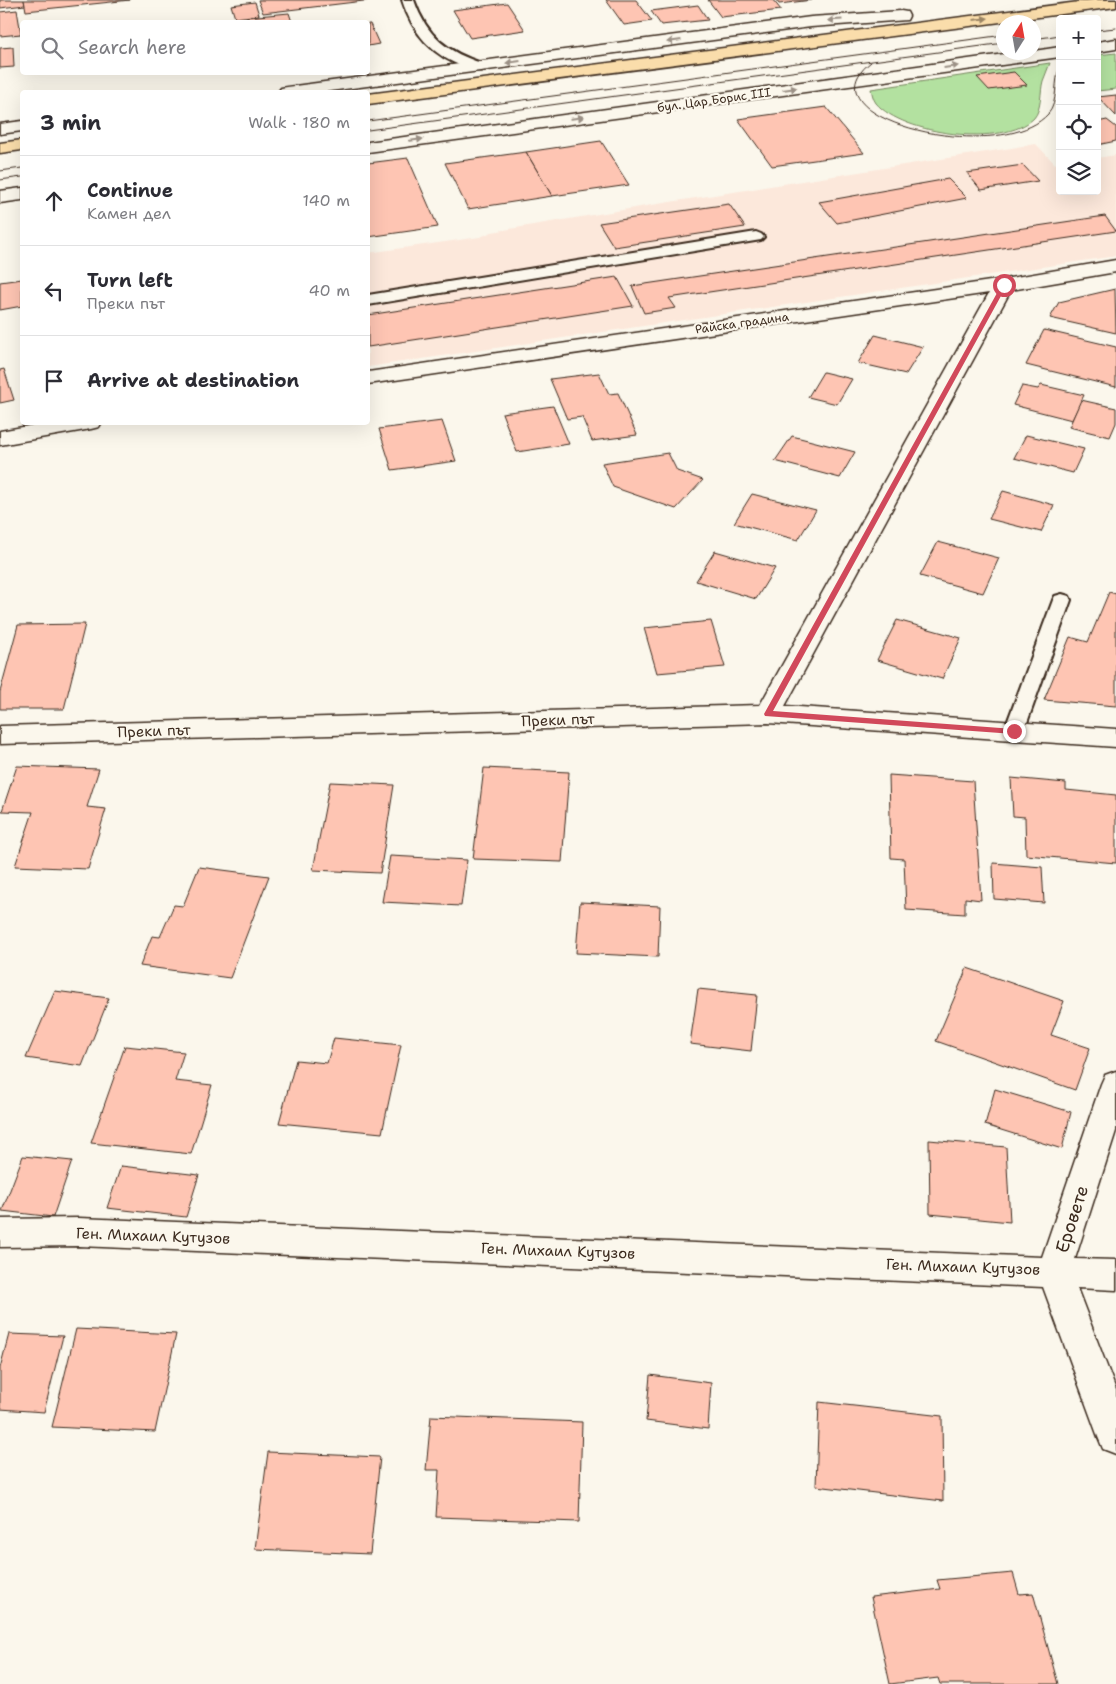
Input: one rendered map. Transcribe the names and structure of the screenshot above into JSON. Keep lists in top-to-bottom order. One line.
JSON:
{"streets":{"street":["бул. Цар Борис III","Райска градина","Преки път","Еровете","Ген. Михаил Кутузов"]},"crossings":[["Еровете","Ген. Михаил Кутузов"]],"north":"top","page":{"map_buttons":["+","−"],"search":"Search here","heading":["3 min","Walk · 180 m"],"list":[["Continue","Камен дел","140 m"],["Turn left","Преки път","40 m"],"Arrive at destination"]}}
